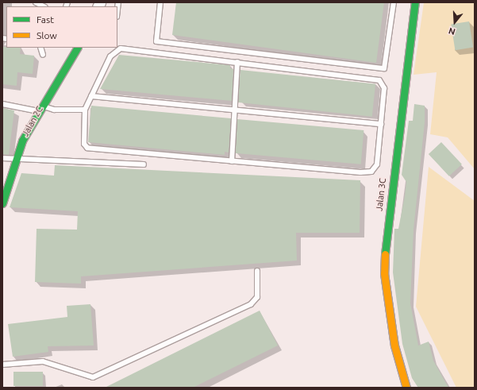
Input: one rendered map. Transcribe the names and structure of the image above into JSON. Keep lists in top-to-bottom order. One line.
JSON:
{"streets":{"street":["Jalan 2C","Jalan 3C"]},"legend":["Fast","Slow"],"north":"bottom"}
